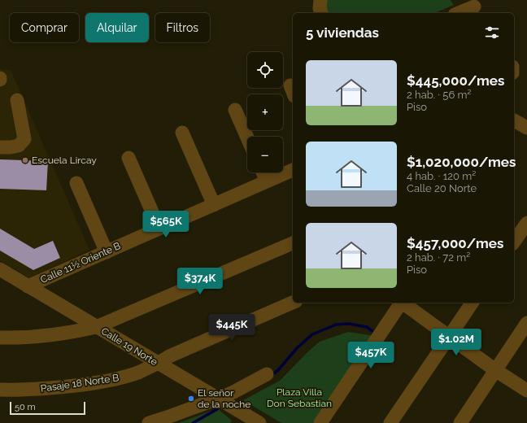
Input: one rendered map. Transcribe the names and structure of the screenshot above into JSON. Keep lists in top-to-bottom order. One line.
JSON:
{"streets":{"street":["Calle 11½ Oriente B","Calle 19 Norte","Pasaje 18 Norte B"]},"crossings":[["Calle 11½ Oriente B","Calle 19 Norte"],["Calle 19 Norte","Pasaje 18 Norte B"]],"parks":["Plaza Villa Don Sebastian"],"places":["Escuela Lircay","El señor de la noche"],"scale_bar":"50 m","page":{"chip":["Comprar","Alquilar","Filtros"],"heading":"5 viviendas","map_buttons":["+","−"],"list":[{"name":"$445,000/mes","note":"2 hab. · 56 m² · Piso"},{"name":"$1,020,000/mes","note":"4 hab. · 120 m² · Calle 20 Norte"},{"name":"$457,000/mes","note":"2 hab. · 72 m² · Piso"}],"price":["$565K","$374K","$445K","$1.02M","$457K"],"scale":"50 m"}}
